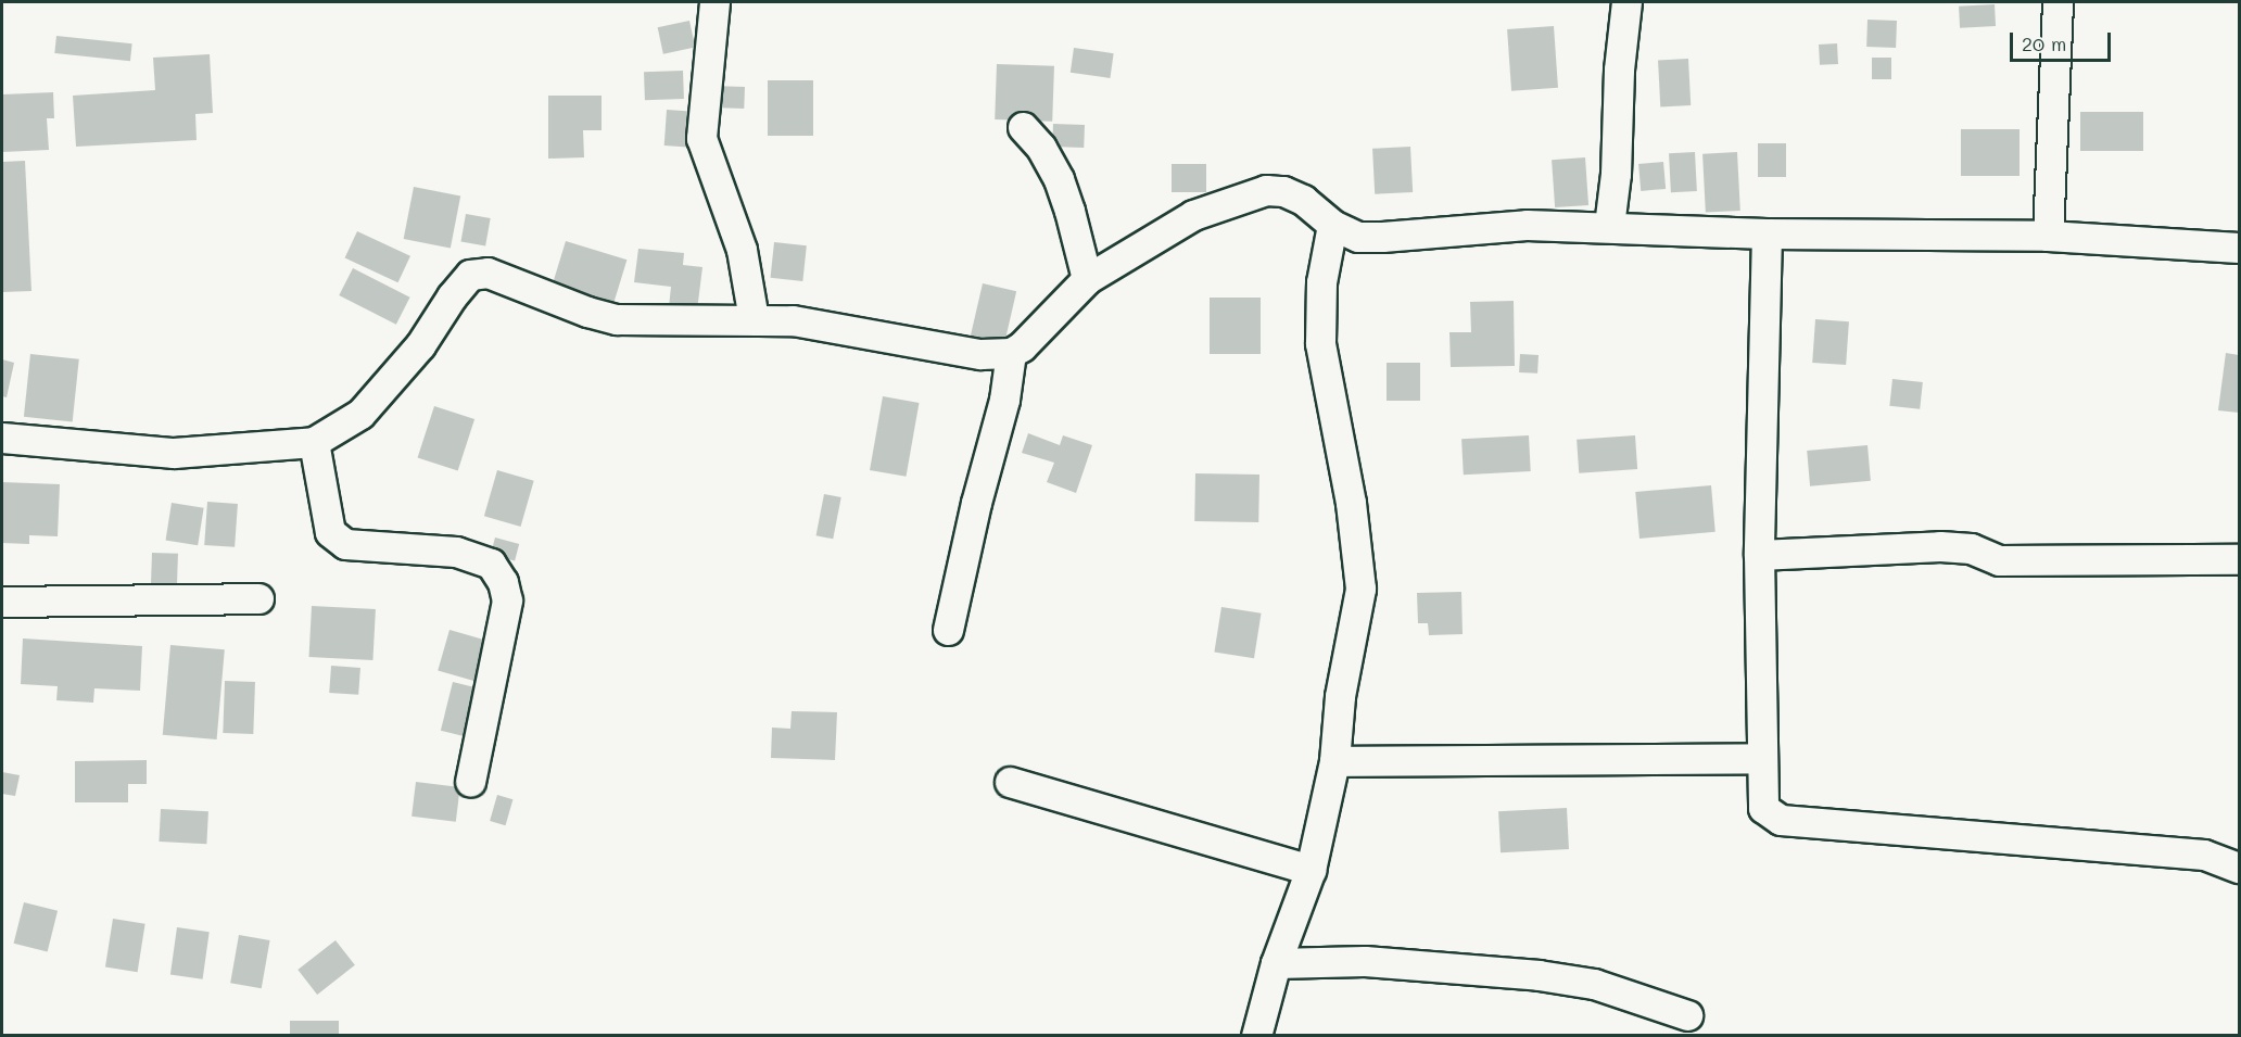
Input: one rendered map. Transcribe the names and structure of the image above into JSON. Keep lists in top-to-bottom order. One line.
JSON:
{"scale_bar":"20 m"}
